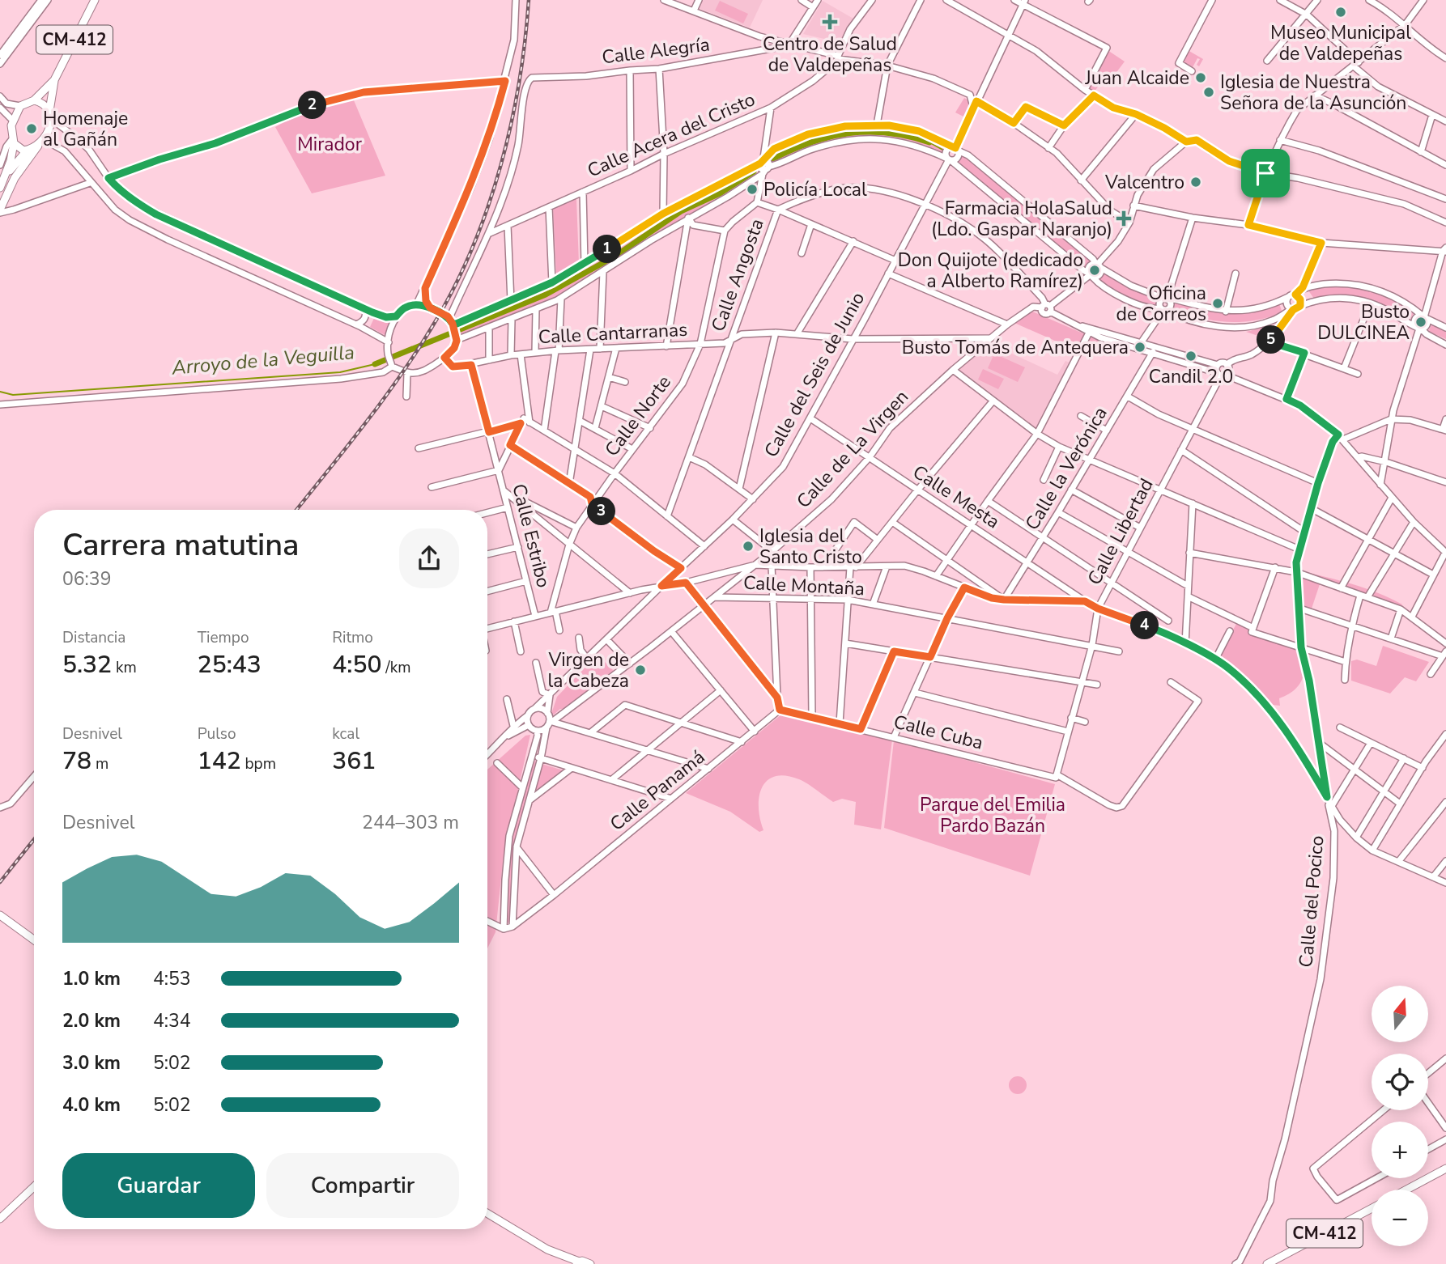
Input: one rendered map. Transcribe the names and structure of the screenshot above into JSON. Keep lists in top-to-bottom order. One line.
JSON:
{"streets":{"main road":["CM-412"],"street":["Calle Alegría","Calle Acera del Cristo","Calle Angosta","Calle Cantarranas","Calle del Seis de Junio","Calle Norte","Calle de La Virgen","Calle la Verónica","Calle Mesta","Calle Libertad","Calle Estribo","Calle Montaña","Calle Cuba","Calle Panamá","Calle del Pocico"]},"crossings":[["Calle Alegría","Calle Acera del Cristo"],["Calle Angosta","Calle Cantarranas"],["Calle Angosta","Calle del Seis de Junio"],["Calle Angosta","Calle de La Virgen"],["Calle Cantarranas","Calle del Seis de Junio"],["Calle Cantarranas","Calle Norte"],["Calle Cantarranas","Calle de La Virgen"],["Calle Cantarranas","Calle Estribo"],["Calle del Seis de Junio","Calle de La Virgen"],["Calle del Seis de Junio","Calle Mesta"],["Calle de La Virgen","Calle Mesta"],["Calle de La Virgen","Calle Montaña"],["Calle la Verónica","Calle Mesta"],["Calle Mesta","Calle Libertad"],["Calle Mesta","Calle del Pocico"],["Calle Libertad","Calle Montaña"],["Calle Libertad","Calle Cuba"],["Calle Cuba","Calle Panamá"]],"water":["Arroyo de la Veguilla"],"parks":["Mirador","Parque del Emilia Pardo Bazán"],"places":{"other":["Museo Municipal de Valdepeñas","Juan Alcaide","Iglesia de Nuestra Señora de la Asunción","Homenaje al Gañán","Valcentro","Policía Local","Don Quijote (dedicado a Alberto Ramírez)","Oficina de Correos","Busto DULCINEA","Busto Tomás de Antequera","Candil 2.0","Iglesia del Santo Cristo","Virgen de la Cabeza"],"health":["Centro de Salud de Valdepeñas","Farmacia HolaSalud (Ldo. Gaspar Naranjo)"]},"north":"top","page":{"pins":["2","1","5","3","4"],"heading":["Carrera matutina","06:39"],"stats":[["Distancia","5.32 km"],["Tiempo","25:43"],["Ritmo","4:50 /km"],["Desnivel","78 m"],["Pulso","142 bpm"],["kcal","361"]],"chart":["Desnivel","244–303 m"],"list":[{"name":"1.0 km","note":"4:53"},{"name":"2.0 km","note":"4:34"},{"name":"3.0 km","note":"5:02"},{"name":"4.0 km","note":"5:02"}],"map_buttons":["+","−"],"buttons":["Guardar","Compartir"]}}
